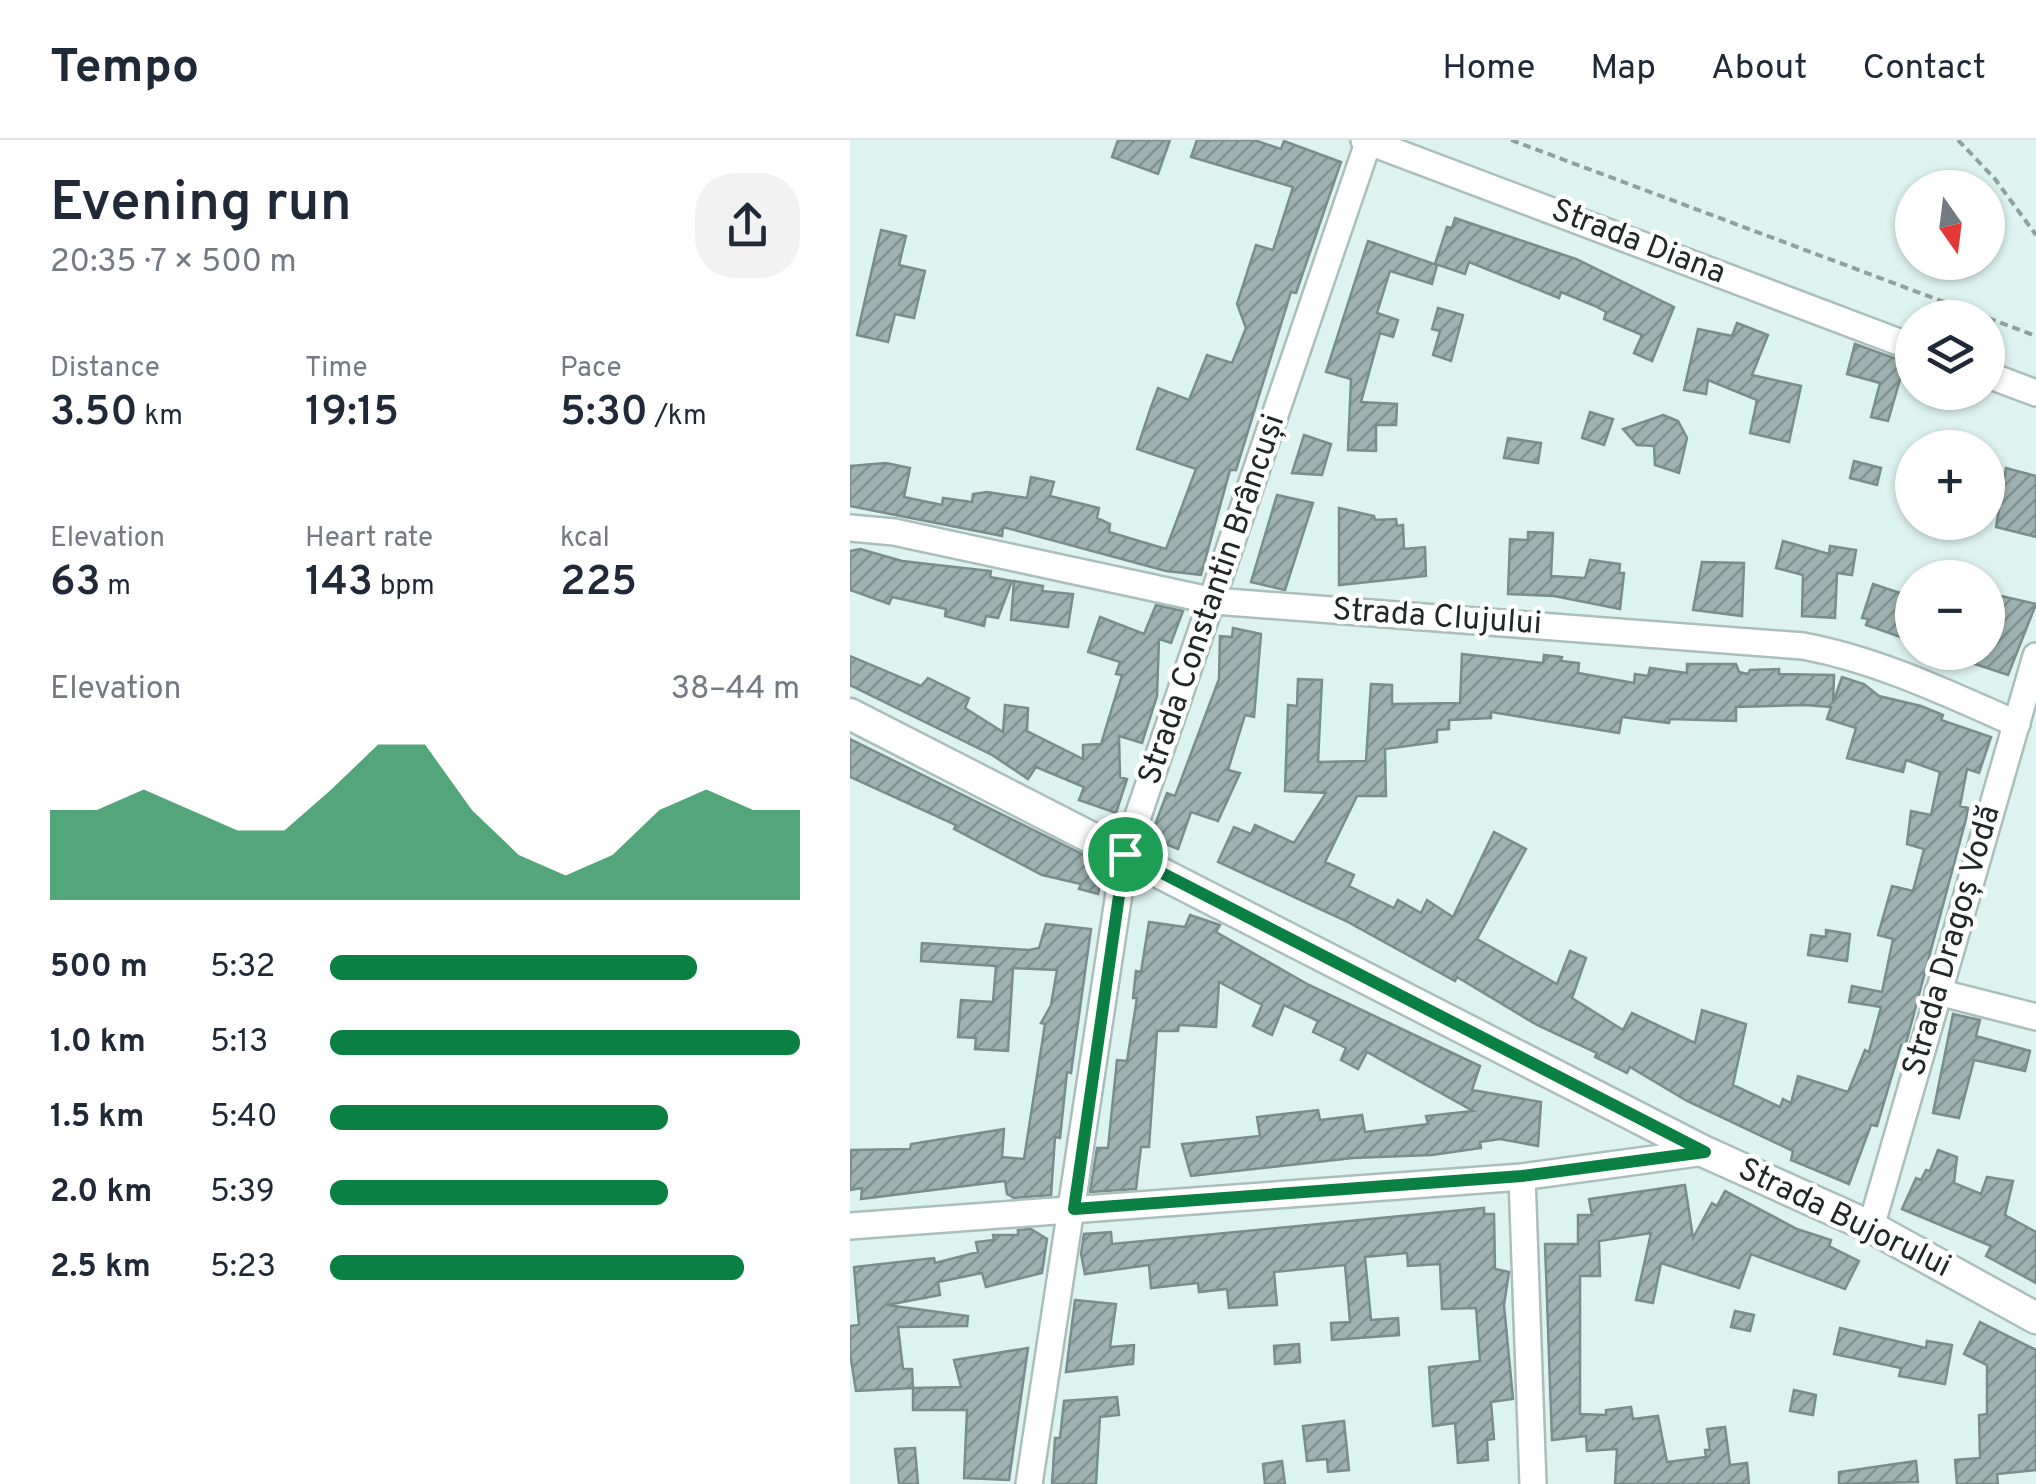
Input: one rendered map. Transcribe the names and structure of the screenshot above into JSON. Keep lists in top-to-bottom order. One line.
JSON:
{"streets":{"street":["Strada Diana","Strada Constantin Brâncuși","Strada Clujului","Strada Dragoș Vodă","Strada Bujorului"]},"crossings":[["Strada Diana","Strada Constantin Brâncuși"],["Strada Constantin Brâncuși","Strada Clujului"],["Strada Constantin Brâncuși","Strada Bujorului"],["Strada Clujului","Strada Dragoș Vodă"],["Strada Dragoș Vodă","Strada Bujorului"]],"north":"bottom","page":{"header":"Tempo","nav":["Home","Map","About","Contact"],"heading":["Evening run","20:35 · 7 × 500 m"],"map_buttons":["+","−"],"stats":[["Distance","3.50 km"],["Time","19:15"],["Pace","5:30 /km"],["Elevation","63 m"],["Heart rate","143 bpm"],["kcal","225"]],"chart":["Elevation","38–44 m"],"list":[{"name":"500 m","note":"5:32"},{"name":"1.0 km","note":"5:13"},{"name":"1.5 km","note":"5:40"},{"name":"2.0 km","note":"5:39"},{"name":"2.5 km","note":"5:23"}]}}
